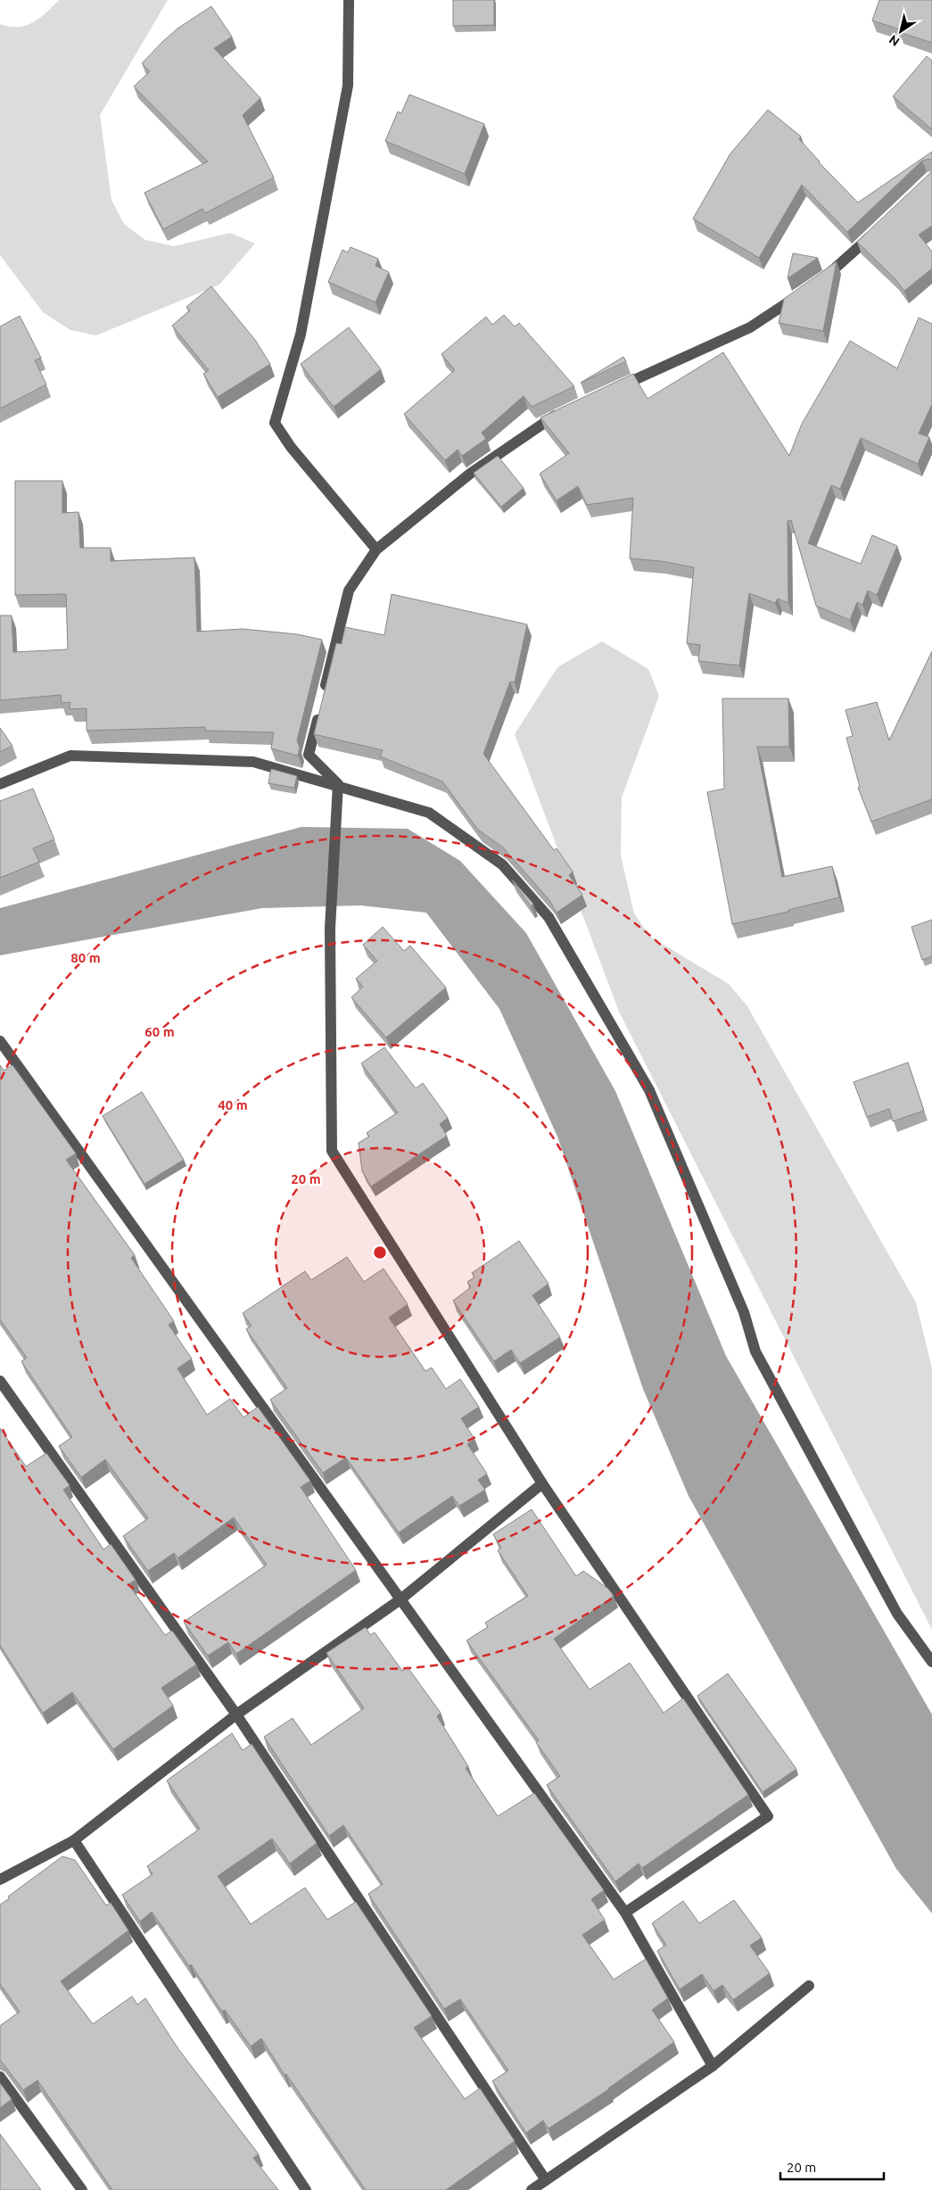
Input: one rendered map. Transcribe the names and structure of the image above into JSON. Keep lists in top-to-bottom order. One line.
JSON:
{"scale_bar":"20 m","north":"bottom left","rings":["80 m","60 m","40 m","20 m"]}
